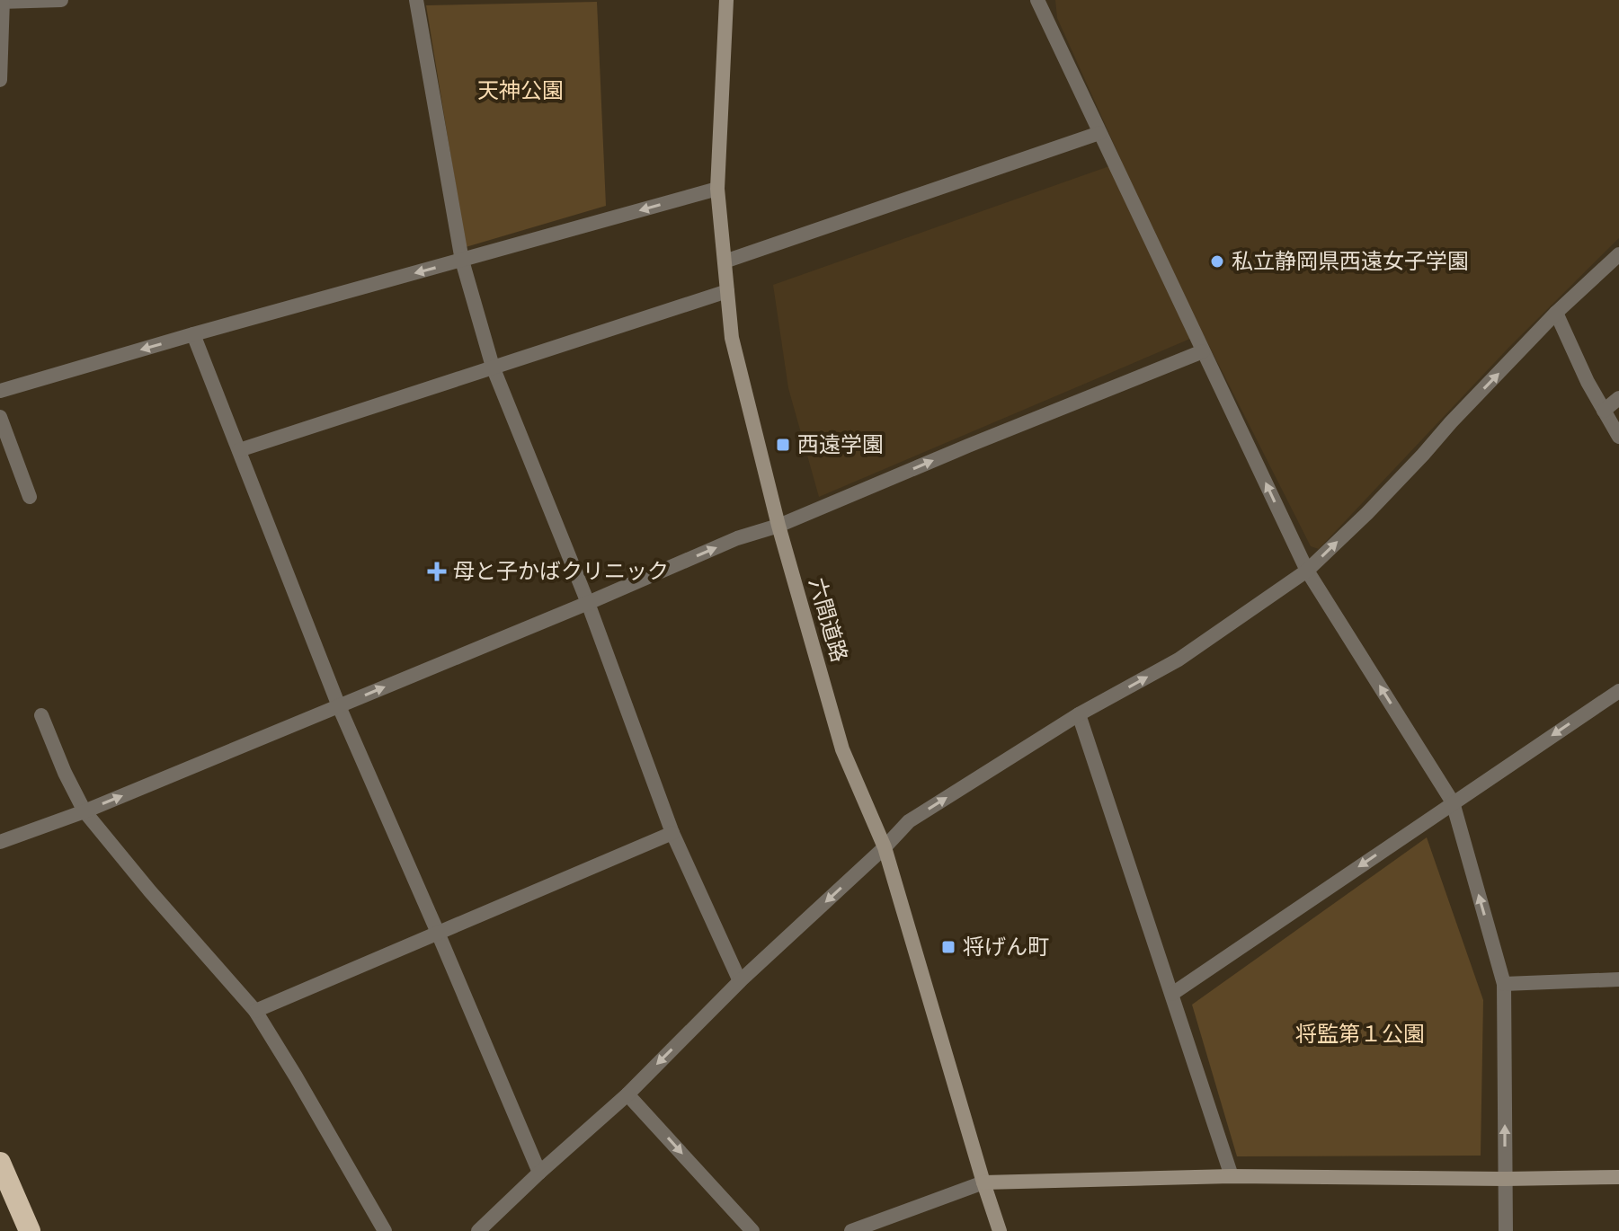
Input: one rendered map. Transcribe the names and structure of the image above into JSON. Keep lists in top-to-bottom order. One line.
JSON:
{"streets":{"street":["六間道路"]},"parks":["天神公園","将監第１公園"],"places":{"other":["私立静岡県西遠女子学園"],"transit":["西遠学園","将げん町"],"health":["母と子かばクリニック"]}}
